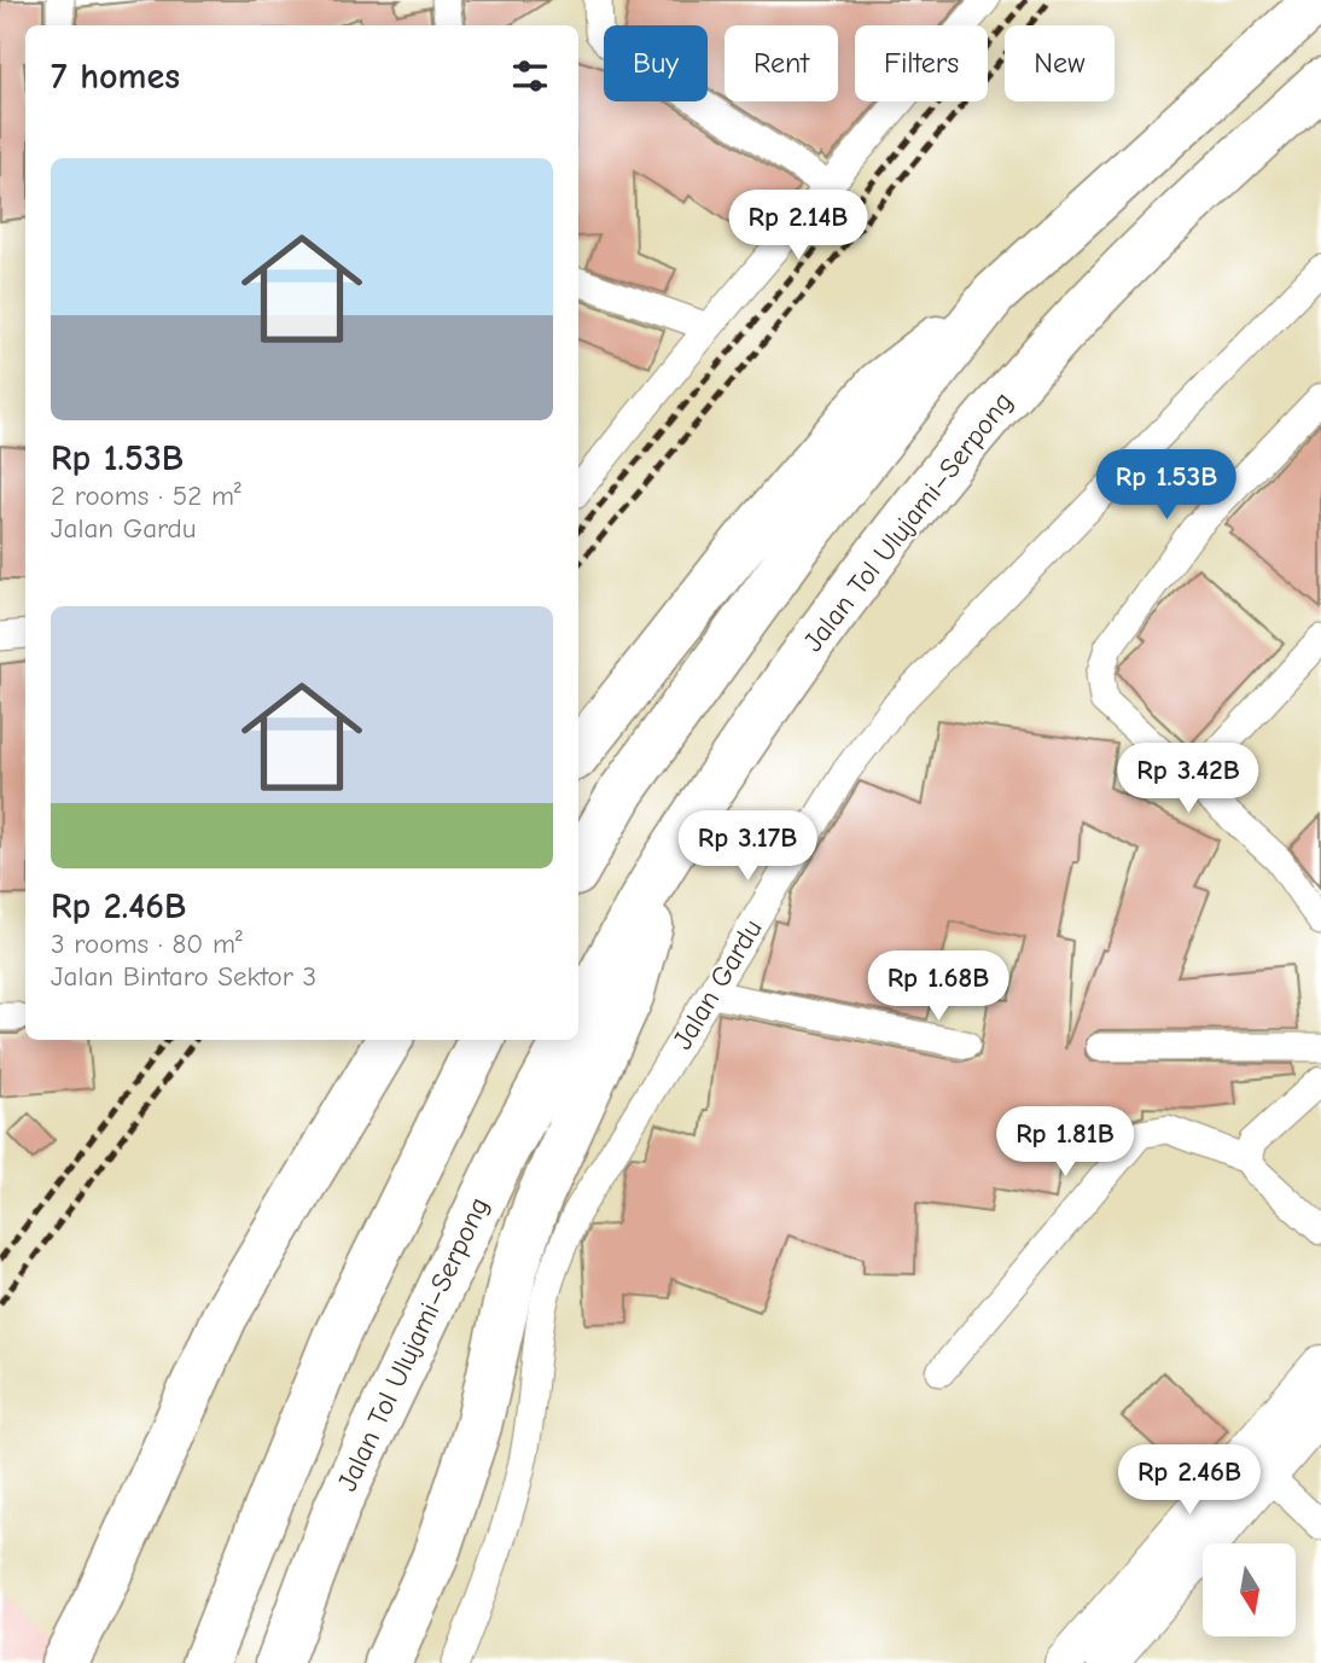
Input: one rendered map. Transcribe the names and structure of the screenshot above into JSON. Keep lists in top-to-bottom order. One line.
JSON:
{"streets":{"highway":["Jalan Tol Ulujami–Serpong"],"street":["Jalan Gardu"]},"north":"bottom","page":{"chip":["Buy","Rent","Filters","New"],"heading":"7 homes","list":[{"name":"Rp 1.53B","note":"2 rooms · 52 m² · Jalan Gardu"},{"name":"Rp 2.46B","note":"3 rooms · 80 m² · Jalan Bintaro Sektor 3"}],"price":["Rp 2.14B","Rp 1.53B","Rp 3.42B","Rp 3.17B","Rp 1.68B","Rp 1.81B","Rp 2.46B"]}}
